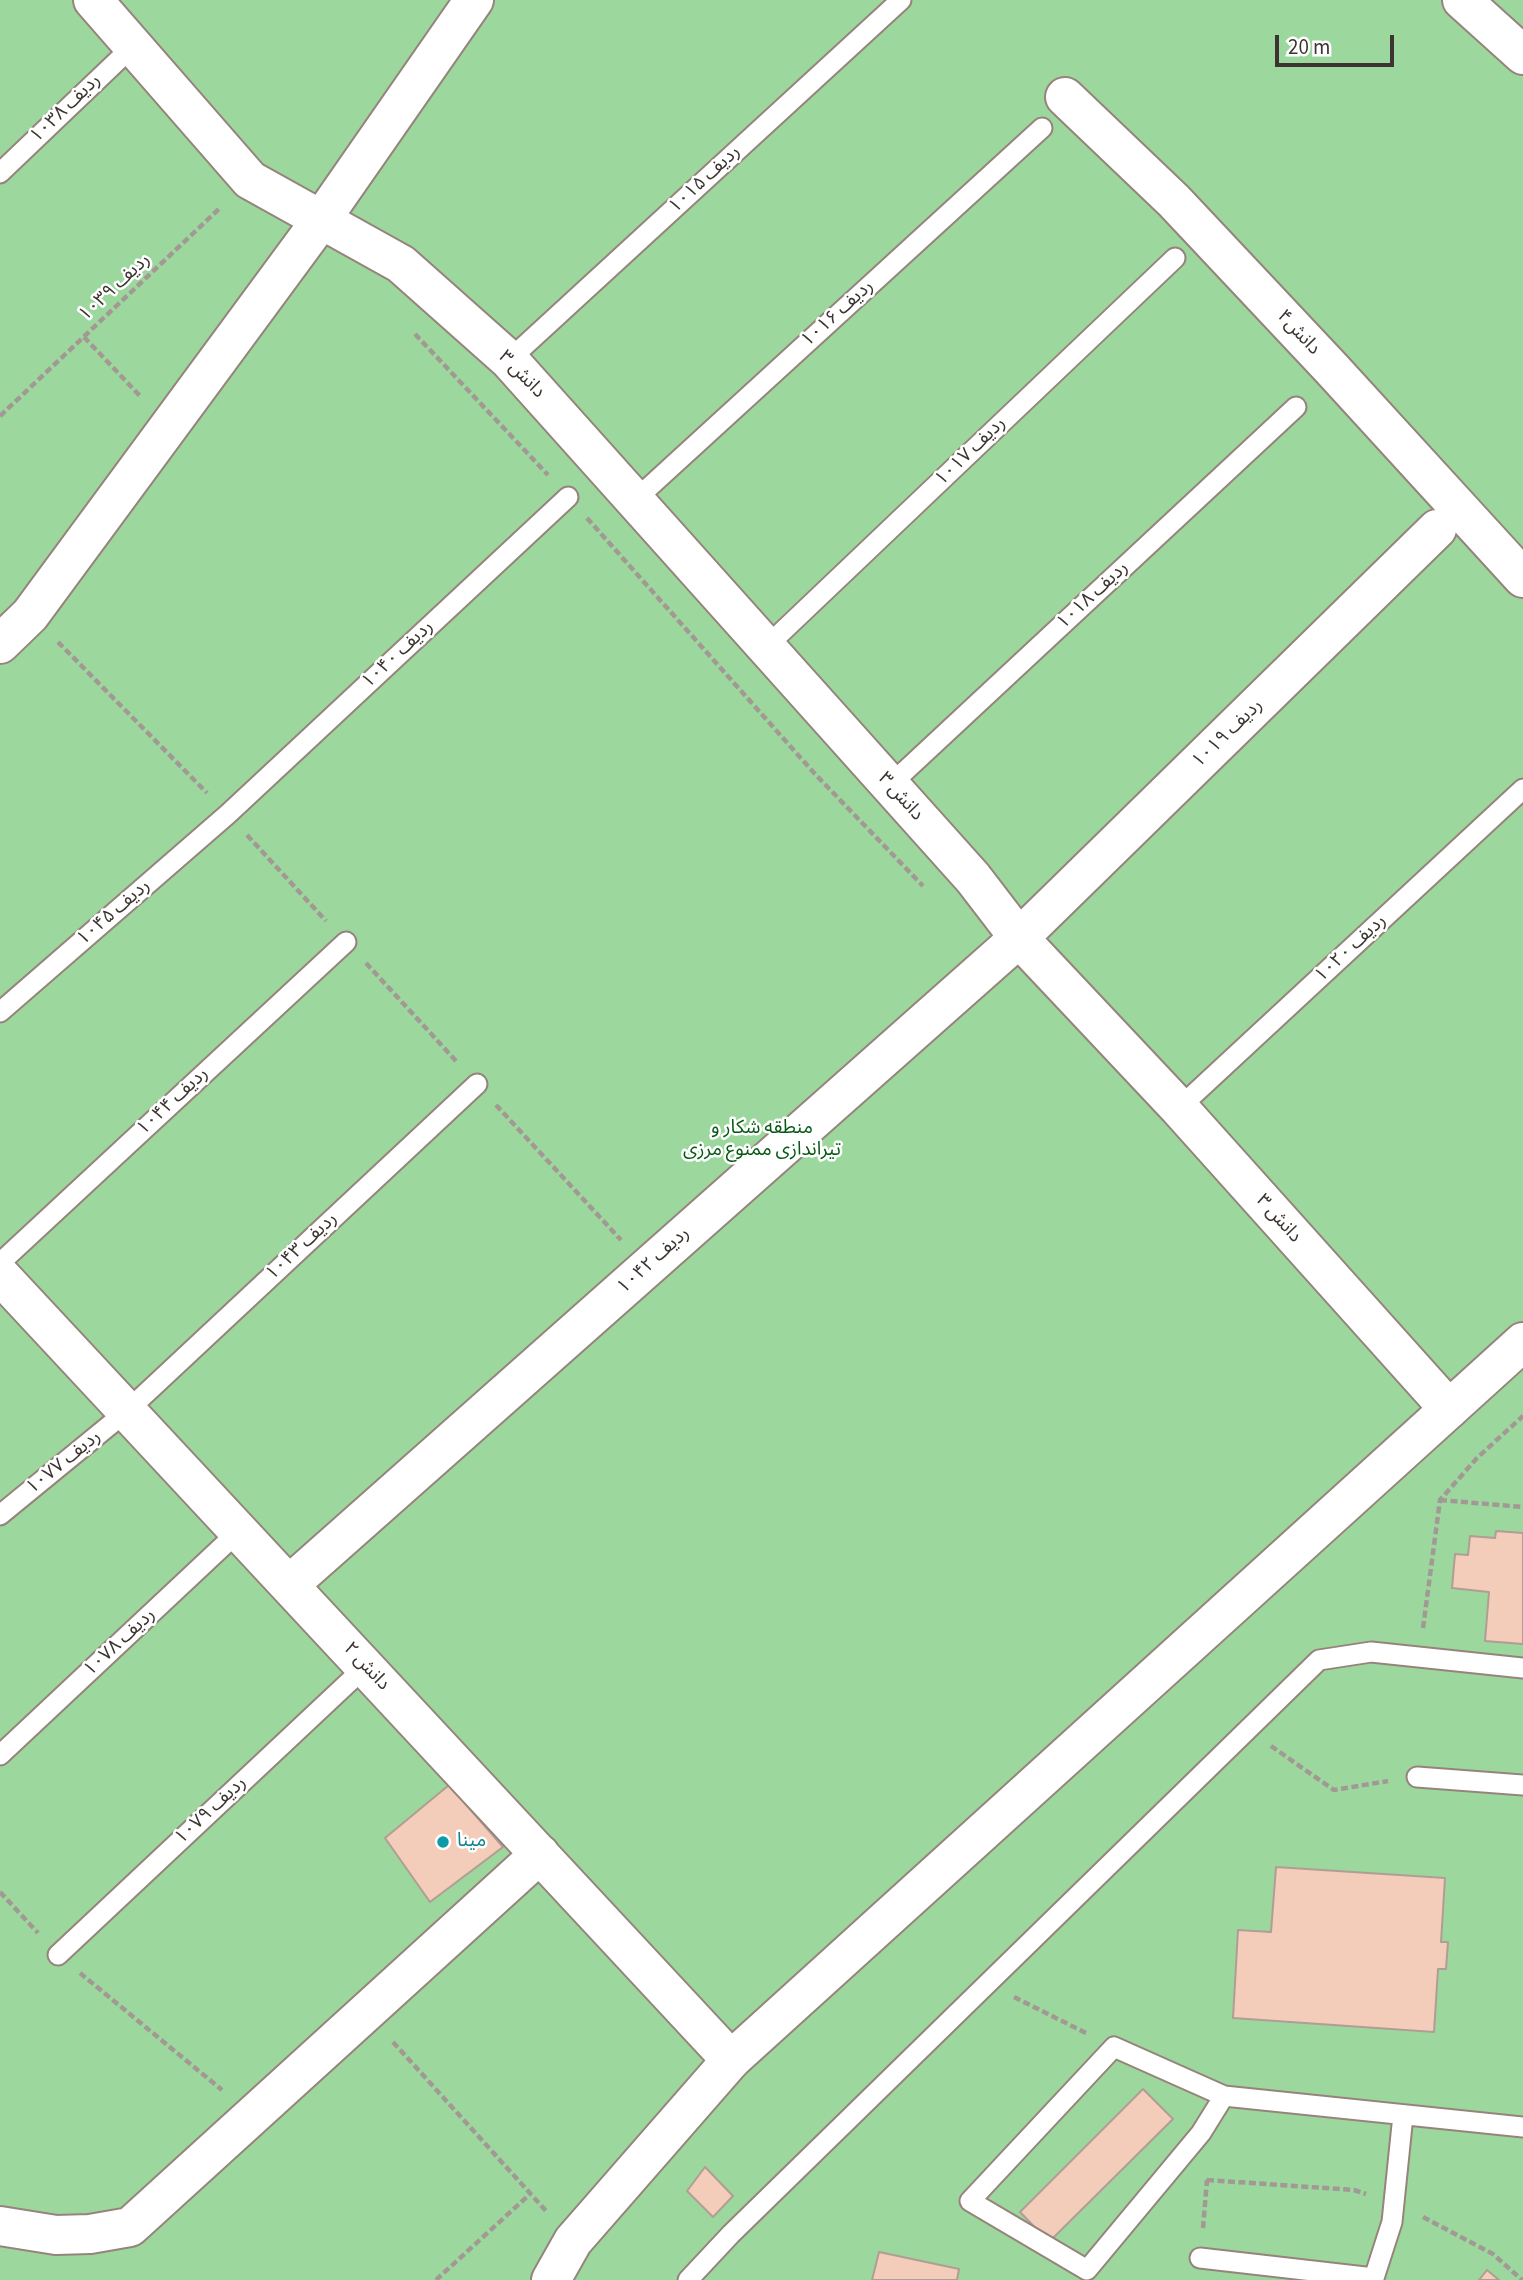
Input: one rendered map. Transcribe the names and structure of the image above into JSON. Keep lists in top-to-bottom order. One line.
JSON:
{"streets":{"street":["دانش۴","دانش ۳","ردیف ۱۰۱۹","ردیف ۱۰۴۲","دانش ۲"],"lane":["ردیف ۱۰۳۸","ردیف ۱۰۱۵","ردیف ۱۰۱۶","ردیف ۱۰۱۷","ردیف ۱۰۱۸","ردیف ۱۰۴۰","ردیف ۱۰۴۵","ردیف ۱۰۲۰","ردیف ۱۰۴۴","ردیف ۱۰۴۳","ردیف ۱۰۷۷","ردیف ۱۰۷۸","ردیف ۱۰۷۹"],"path":["ردیف ۱۰۳۹"]},"crossings":[["ردیف ۱۰۳۸","دانش ۳"],["ردیف ۱۰۱۵","دانش ۳"],["ردیف ۱۰۳۹","دانش ۳"],["ردیف ۱۰۱۶","دانش ۳"],["دانش ۳","ردیف ۱۰۱۷"],["دانش ۳","ردیف ۱۰۱۸"],["دانش ۳","ردیف ۱۰۱۹"],["دانش ۳","ردیف ۱۰۲۰"],["دانش ۳","ردیف ۱۰۴۲"],["ردیف ۱۰۴۰","ردیف ۱۰۴۵"],["ردیف ۱۰۱۹","ردیف ۱۰۴۲"],["ردیف ۱۰۴۳","ردیف ۱۰۷۷"],["ردیف ۱۰۴۳","دانش ۲"],["ردیف ۱۰۴۲","دانش ۲"],["ردیف ۱۰۷۷","دانش ۲"],["ردیف ۱۰۷۸","دانش ۲"],["دانش ۲","ردیف ۱۰۷۹"]],"parks":["منطقه شکار و تیراندازی ممنوع مرزی"],"places":["مینا"],"scale_bar":"20 m"}
